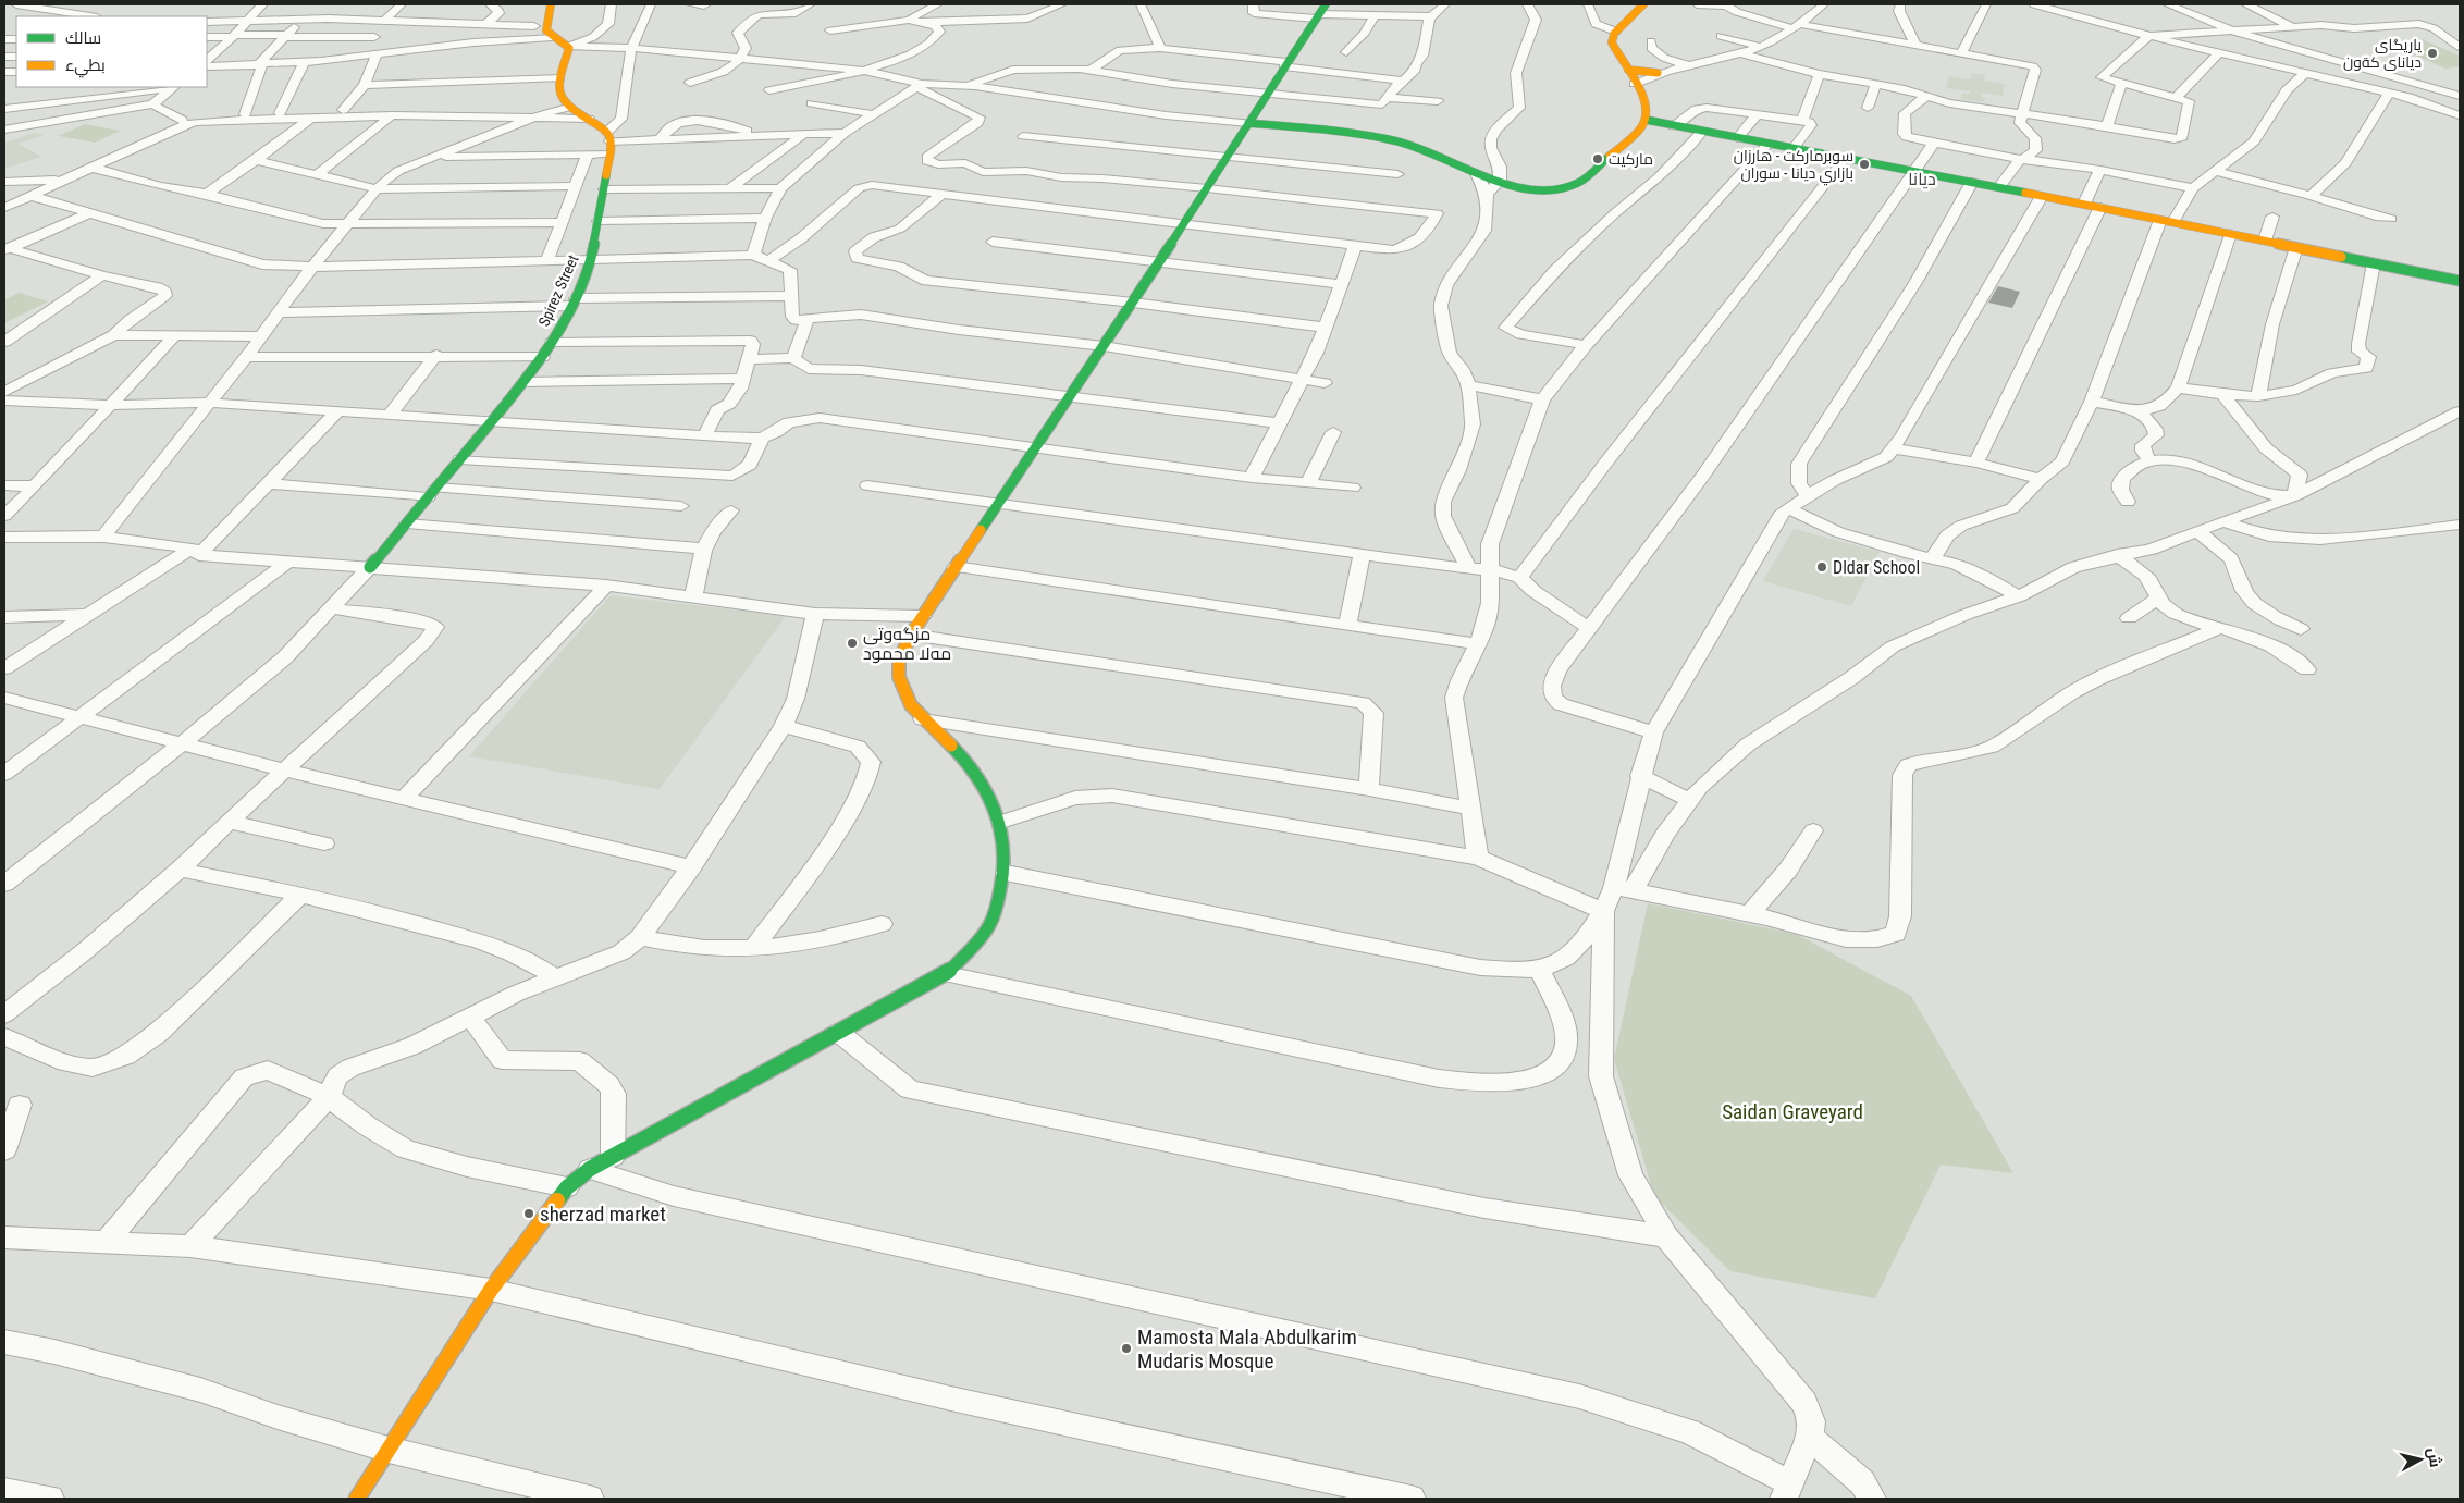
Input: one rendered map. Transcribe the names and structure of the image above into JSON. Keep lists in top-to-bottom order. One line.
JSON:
{"streets":{"street":["Spirez Street"]},"districts":["دیانا"],"parks":["Saidan Graveyard"],"places":["ياريگای دياناى كةون","ماركيت","سوبرماركت - هارزان بازاري ديانا - سوران","Dldar School","مزگه‌وتی مه‌لا محمود","sherzad market","Mamosta Mala Abdulkarim Mudaris Mosque"],"legend":["سالك","بطيء"],"north":"right"}
